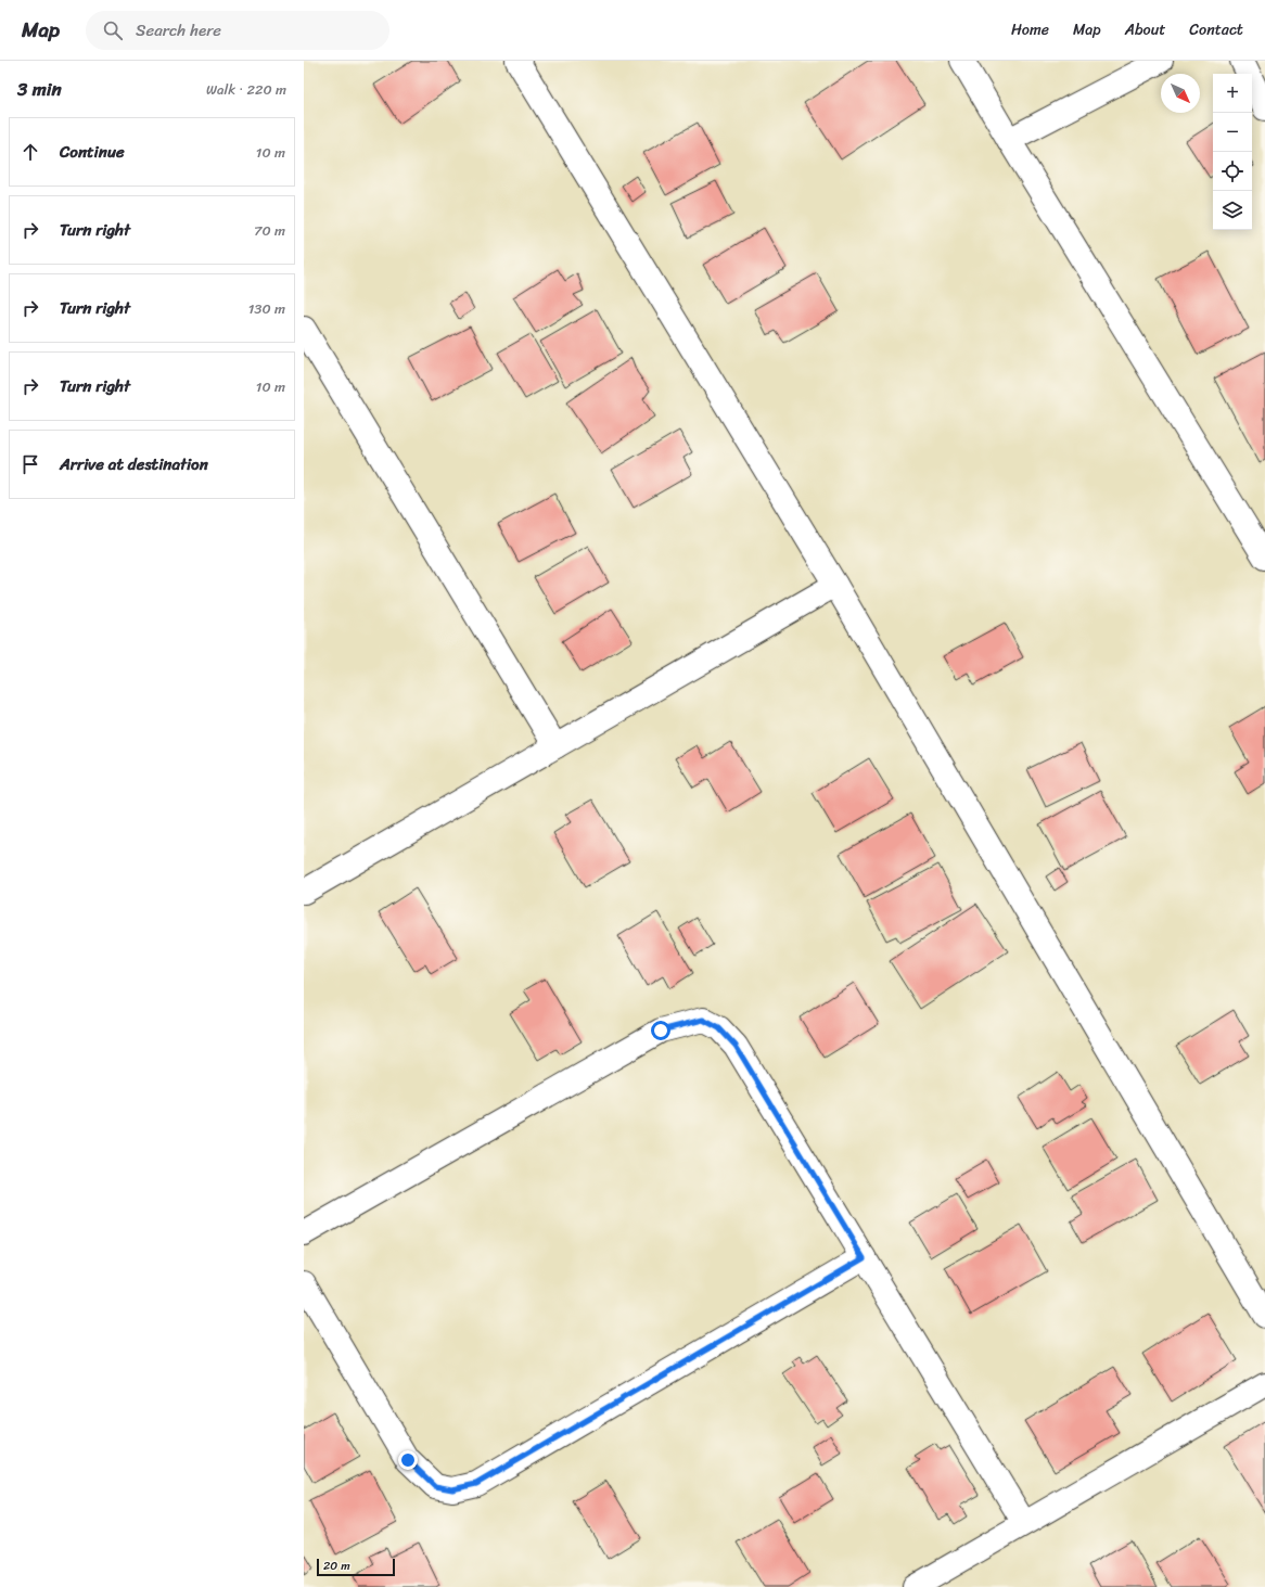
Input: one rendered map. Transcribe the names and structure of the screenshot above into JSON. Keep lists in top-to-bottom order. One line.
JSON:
{"scale_bar":"20 m","north":"bottom right","page":{"header":"Map","search":"Search here","nav":["Home","Map","About","Contact"],"heading":["3 min","Walk · 220 m"],"map_buttons":["+","−"],"list":[["Continue","10 m"],["Turn right","70 m"],["Turn right","130 m"],["Turn right","10 m"],"Arrive at destination"],"scale":"20 m"}}
